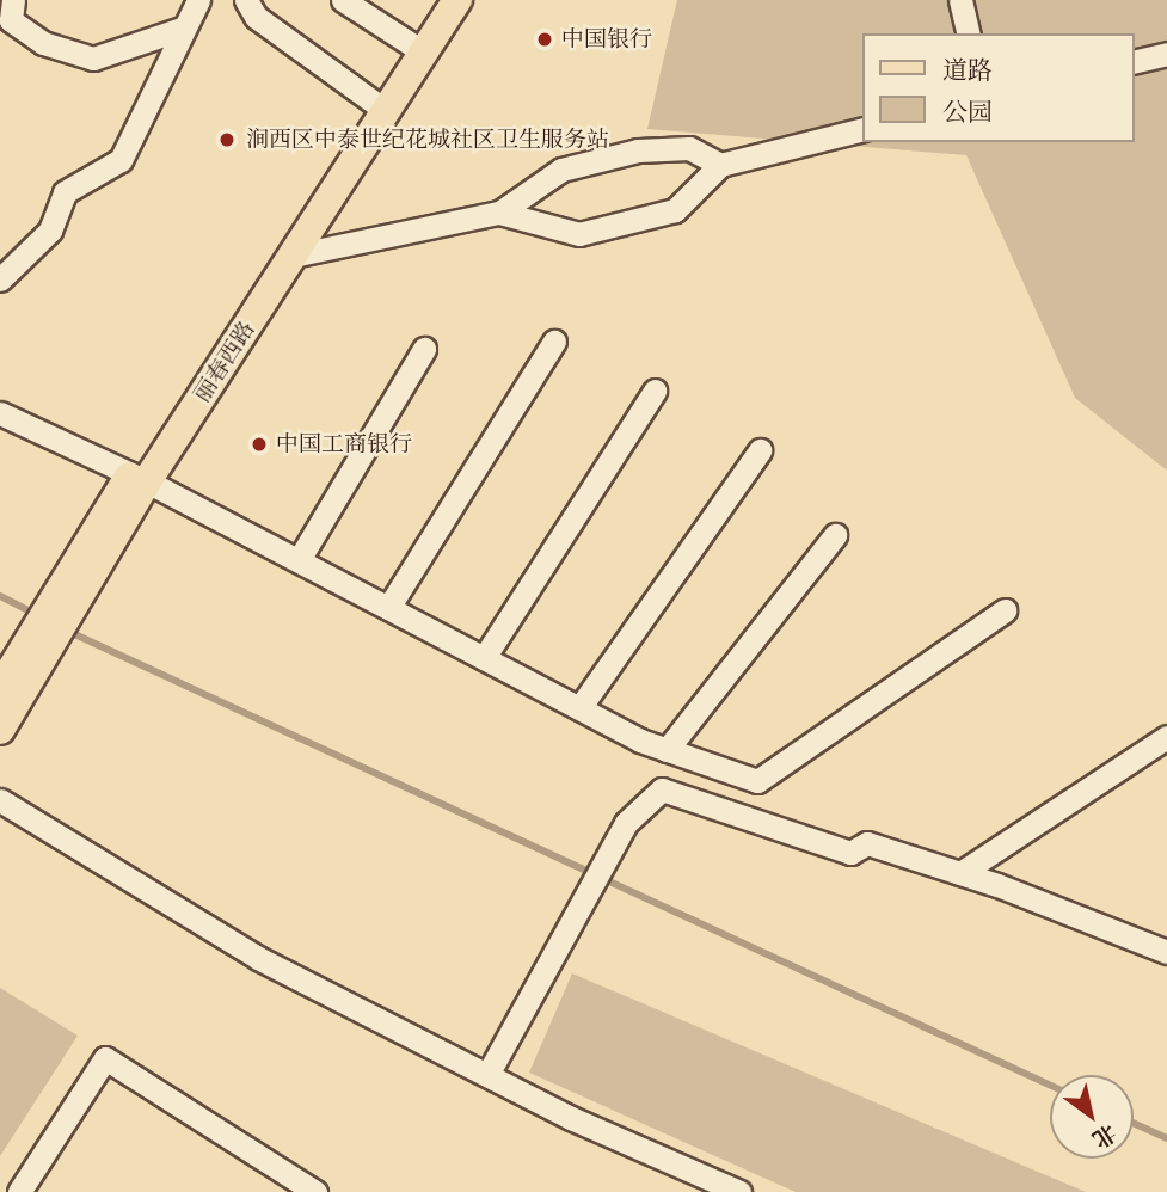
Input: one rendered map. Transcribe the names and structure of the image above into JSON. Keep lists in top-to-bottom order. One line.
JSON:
{"streets":{"main road":["丽春西路"]},"places":["中国银行","涧西区中泰世纪花城社区卫生服务站","中国工商银行"],"legend":["道路","公园"],"north":"bottom right"}
